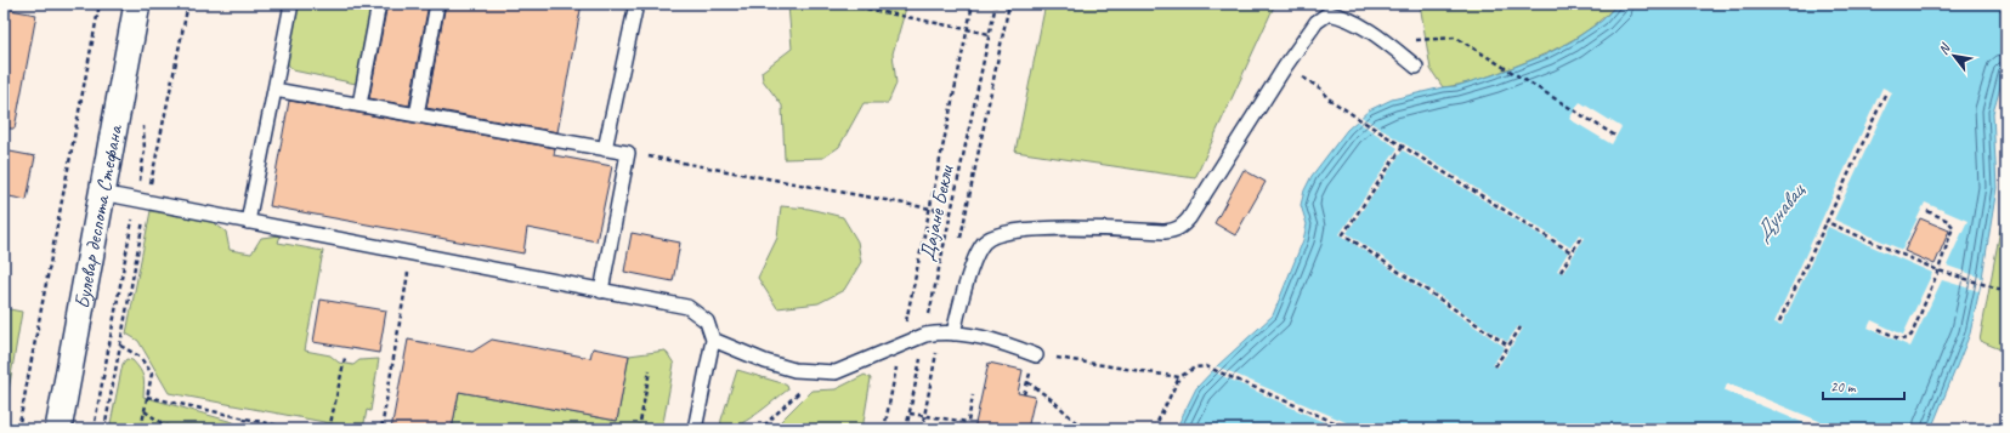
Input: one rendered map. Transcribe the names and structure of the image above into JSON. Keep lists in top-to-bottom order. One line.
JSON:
{"streets":{"street":["Булевар деспота Стефана"],"path":["Дајане Бекли"]},"water":["Дунавац"],"scale_bar":"20 m","north":"top left"}
